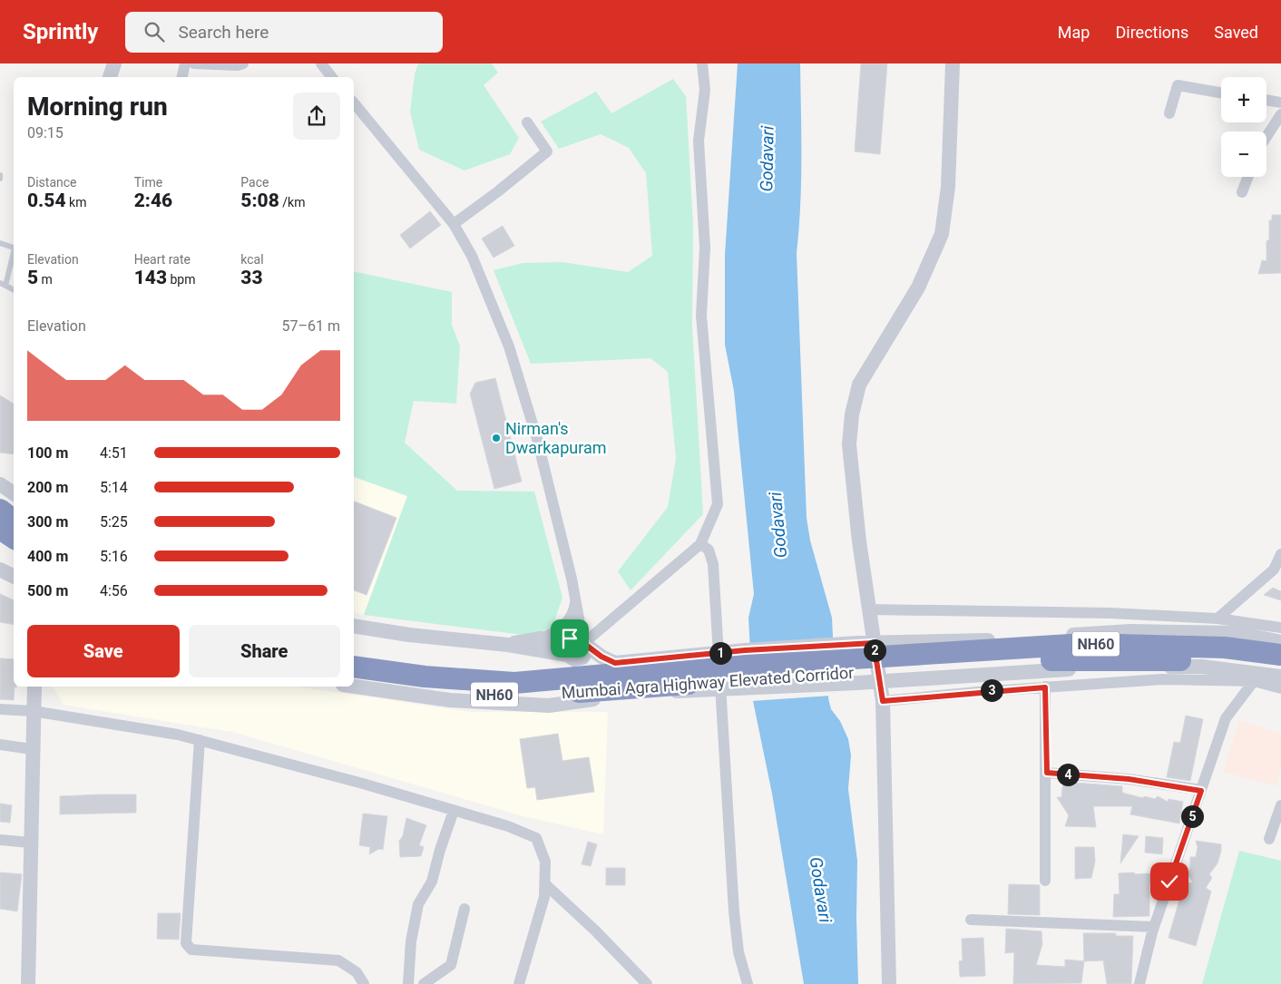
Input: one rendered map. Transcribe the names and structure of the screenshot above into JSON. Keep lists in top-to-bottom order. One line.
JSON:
{"streets":{"highway":["NH60","Mumbai Agra Highway Elevated Corridor"]},"water":["Godavari"],"places":["Nirman's Dwarkapuram"],"page":{"header":"Sprintly","search":"Search here","nav":["Map","Directions","Saved"],"map_buttons":["+","−"],"heading":["Morning run","09:15"],"stats":[["Distance","0.54 km"],["Time","2:46"],["Pace","5:08 /km"],["Elevation","5 m"],["Heart rate","143 bpm"],["kcal","33"]],"chart":["Elevation","57–61 m"],"list":[{"name":"100 m","note":"4:51"},{"name":"200 m","note":"5:14"},{"name":"300 m","note":"5:25"},{"name":"400 m","note":"5:16"},{"name":"500 m","note":"4:56"}],"buttons":["Save","Share"],"pins":["2","1","3","4","5"]}}
